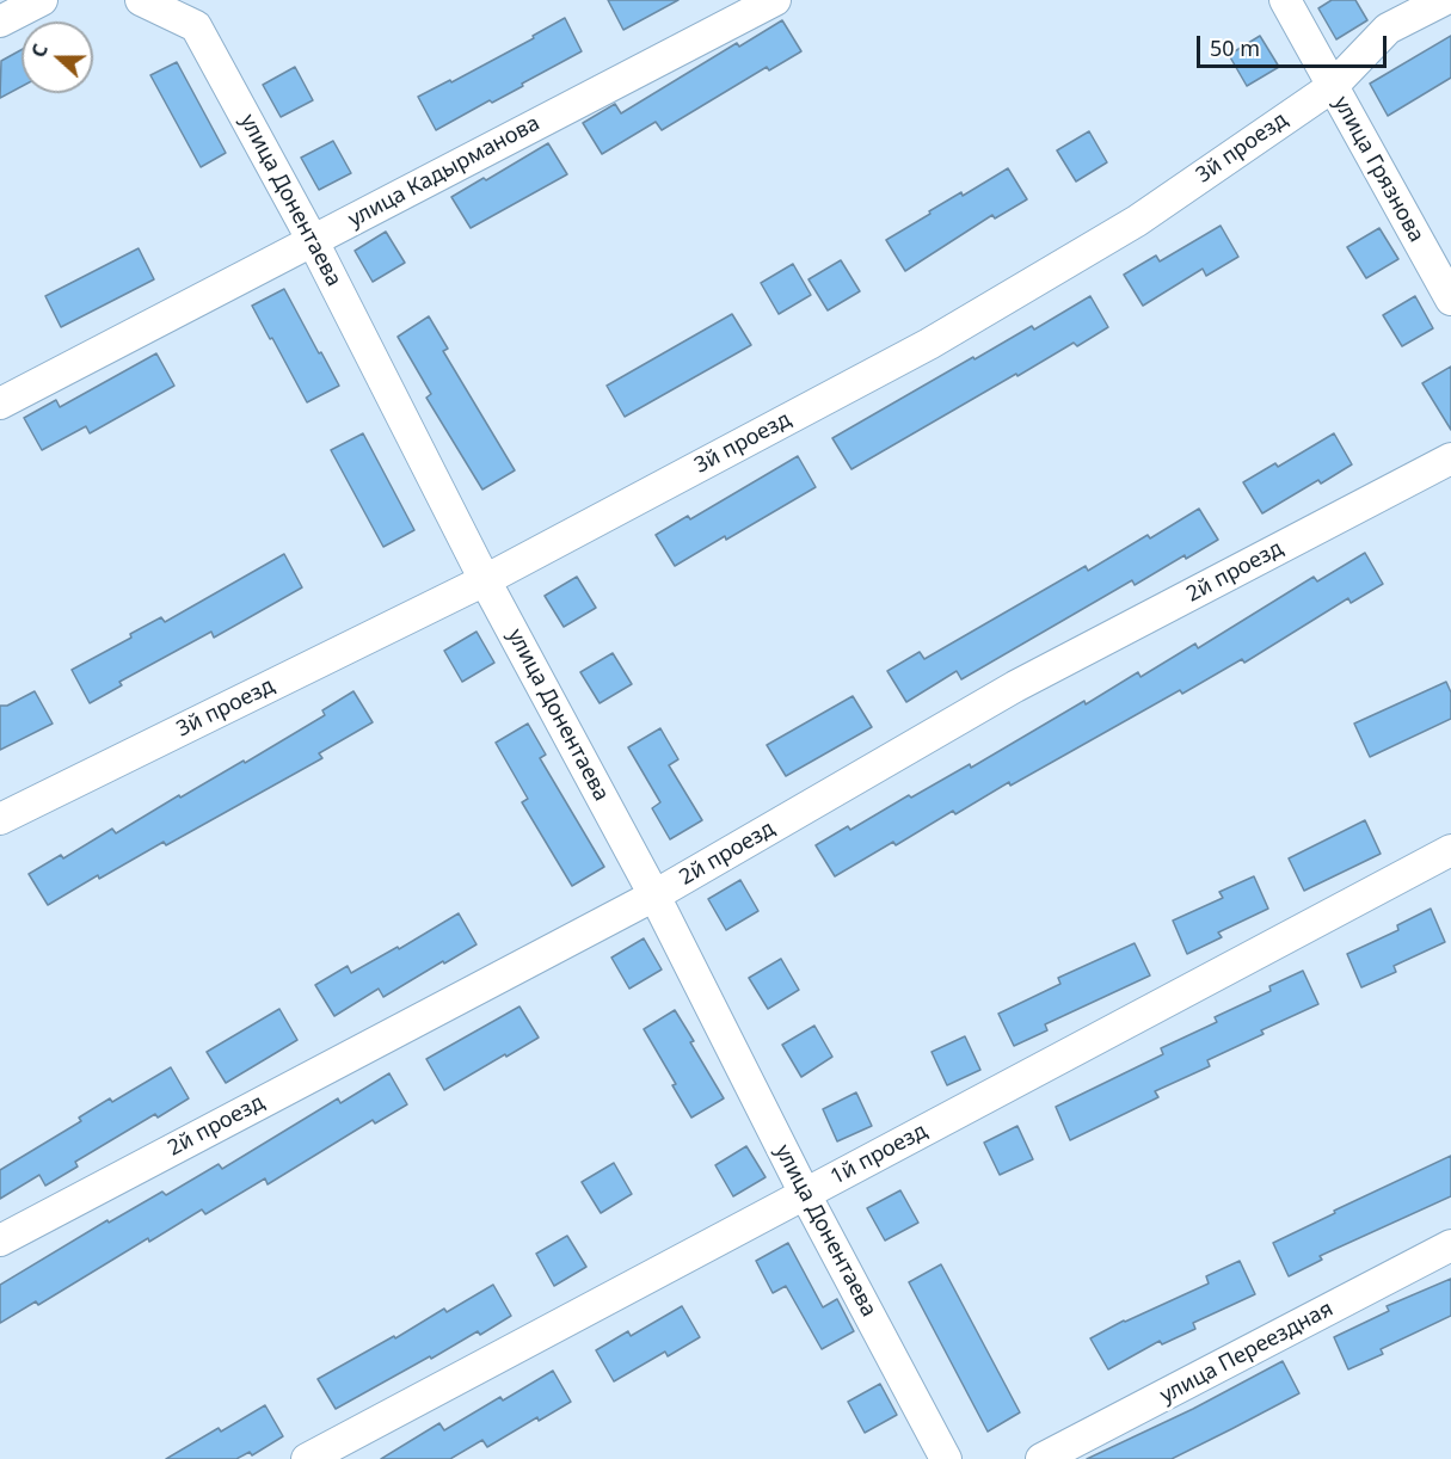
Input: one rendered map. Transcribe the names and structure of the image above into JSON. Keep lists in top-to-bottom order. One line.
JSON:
{"streets":{"street":["3й проезд","улица Грязнова","улица Кадырманова","улица Донентаева","2й проезд","1й проезд","улица Переездная"]},"crossings":[["3й проезд","улица Грязнова"],["3й проезд","улица Донентаева"],["улица Кадырманова","улица Донентаева"],["улица Донентаева","2й проезд"],["улица Донентаева","1й проезд"]],"scale_bar":"50 m","north":"left"}
